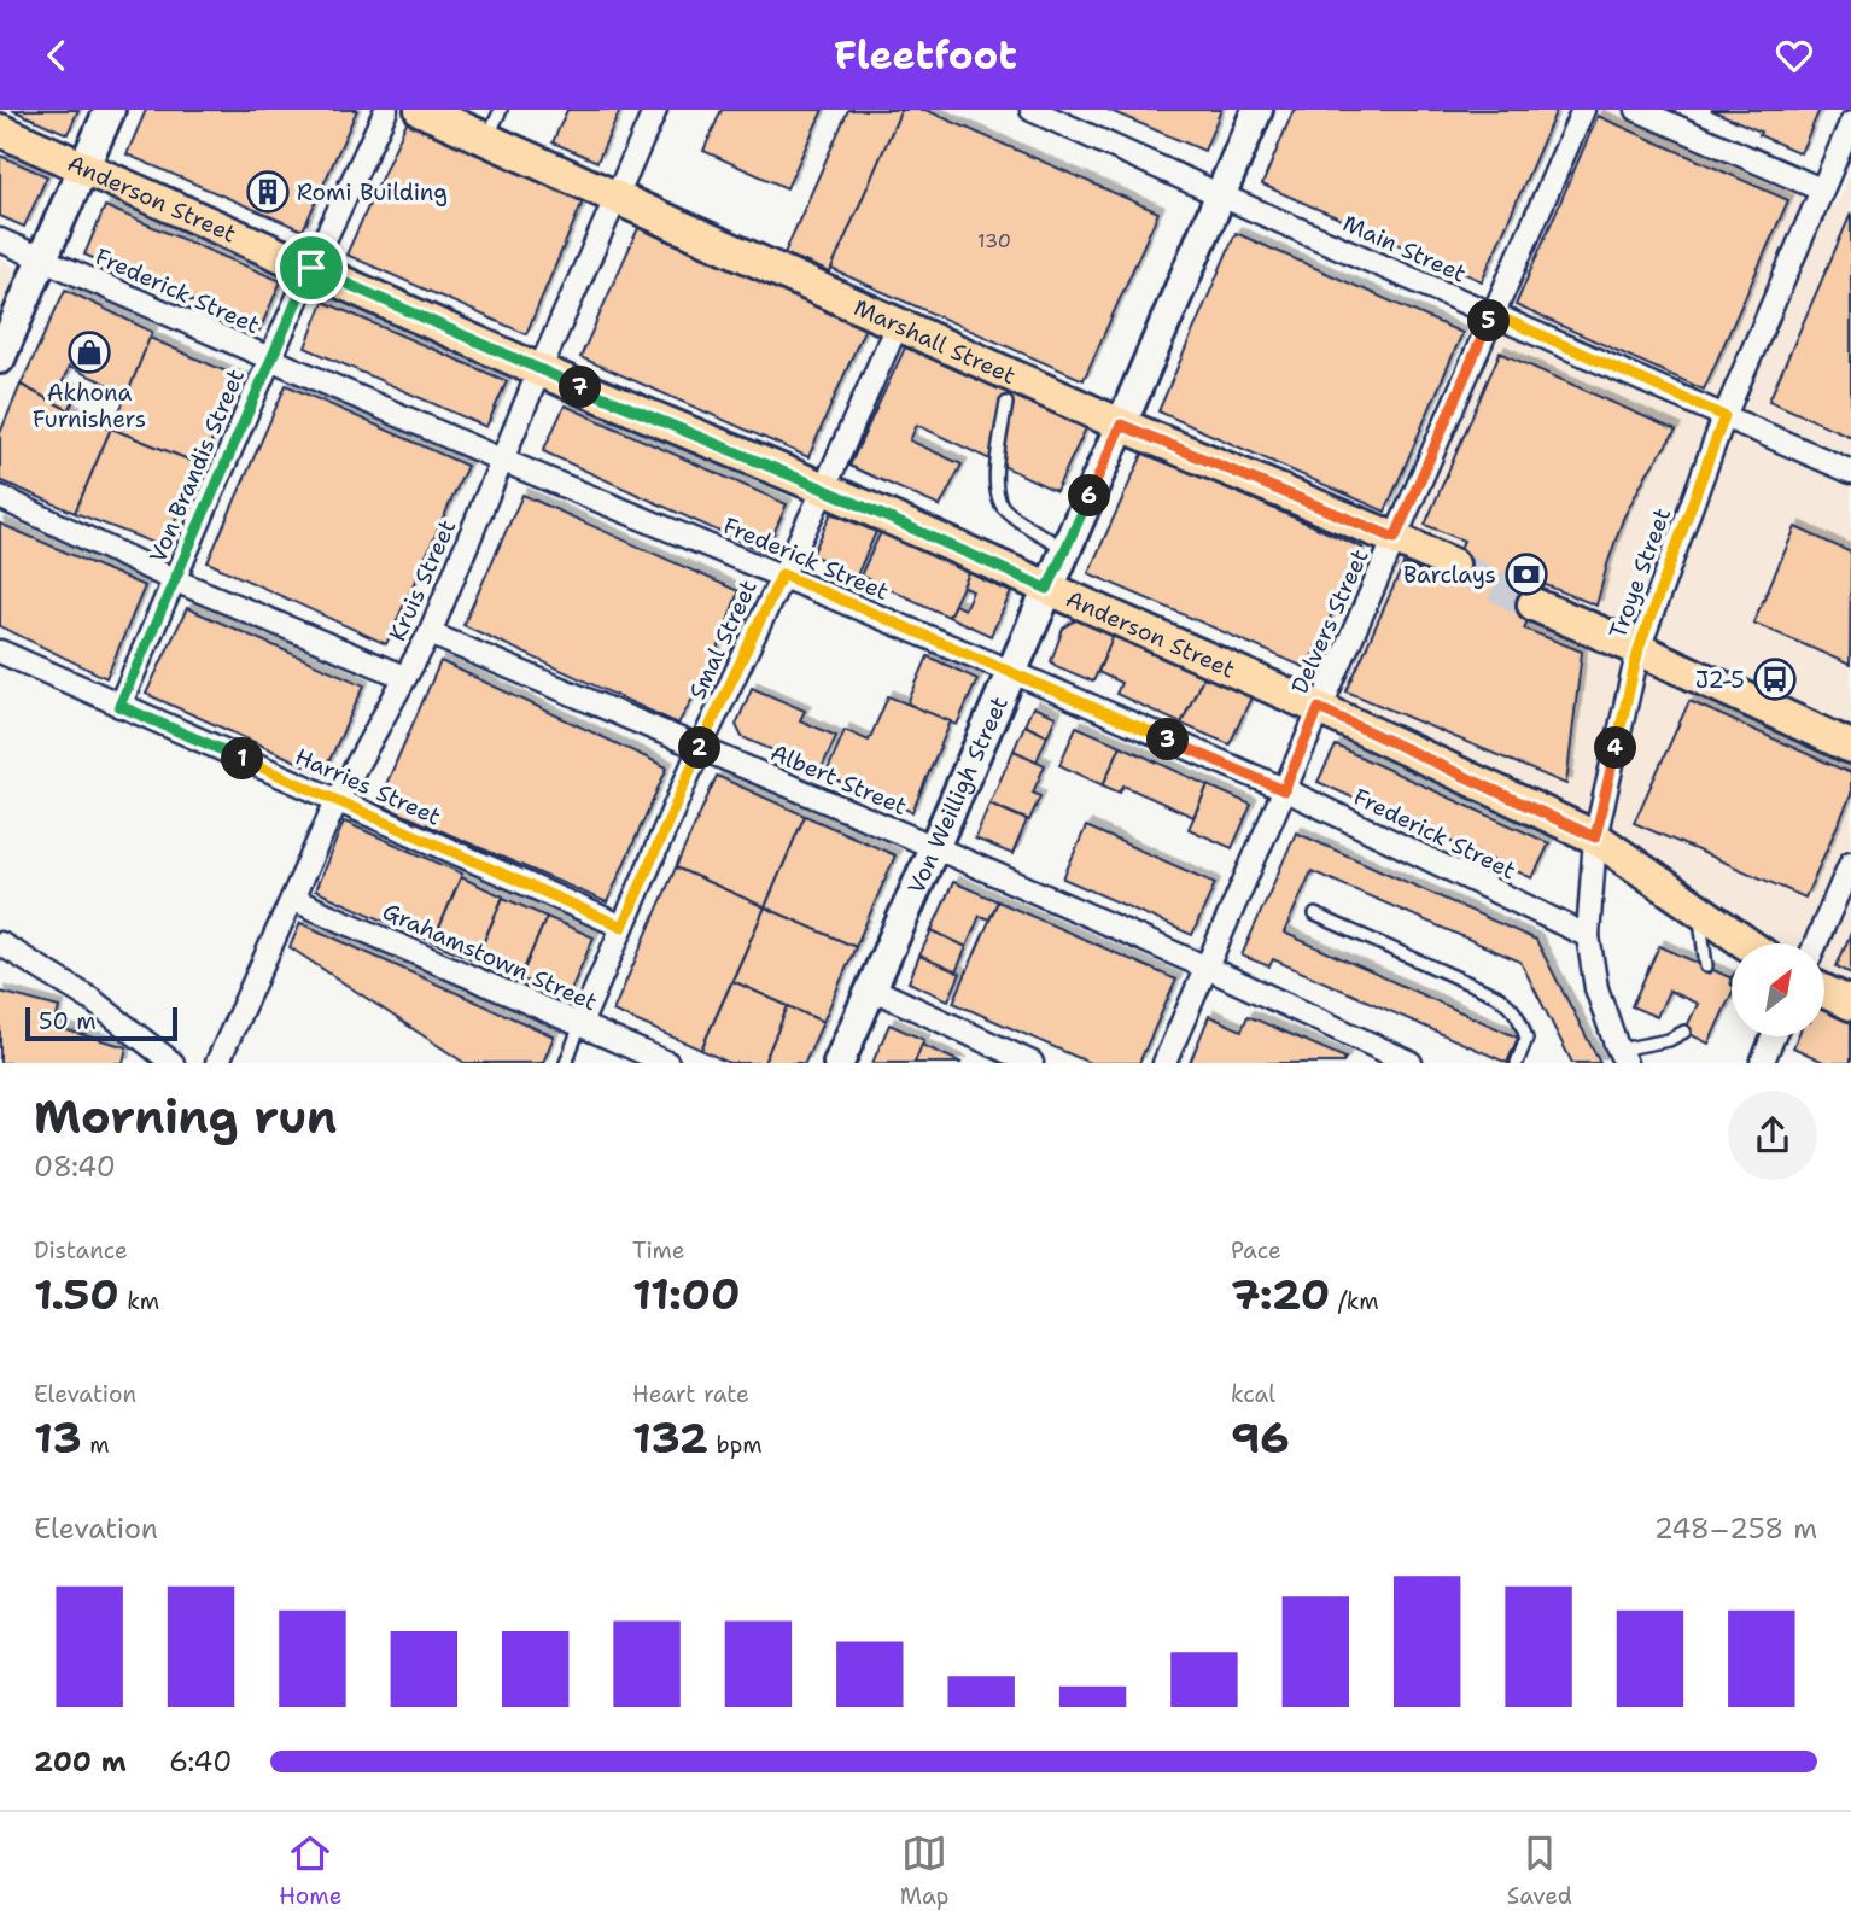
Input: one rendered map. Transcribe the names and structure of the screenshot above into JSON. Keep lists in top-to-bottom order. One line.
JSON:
{"streets":{"main road":["Anderson Street","Marshall Street","Von Weilligh Street"],"street":["Main Street","Frederick Street","Von Brandis Street","Troye Street","Kruis Street","Delvers Street","Smal Street","Albert Street","Harries Street","Grahamstown Street"]},"crossings":[["Anderson Street","Von Brandis Street"],["Anderson Street","Troye Street"],["Anderson Street","Kruis Street"],["Anderson Street","Delvers Street"],["Anderson Street","Smal Street"],["Anderson Street","Von Weilligh Street"],["Main Street","Troye Street"],["Main Street","Delvers Street"],["Main Street","Von Weilligh Street"],["Frederick Street","Von Brandis Street"],["Frederick Street","Troye Street"],["Frederick Street","Kruis Street"],["Frederick Street","Delvers Street"],["Frederick Street","Smal Street"],["Frederick Street","Von Weilligh Street"],["Marshall Street","Kruis Street"],["Marshall Street","Delvers Street"],["Marshall Street","Smal Street"],["Marshall Street","Von Weilligh Street"],["Von Brandis Street","Harries Street"],["Kruis Street","Albert Street"],["Kruis Street","Harries Street"],["Kruis Street","Grahamstown Street"],["Delvers Street","Albert Street"],["Smal Street","Albert Street"],["Smal Street","Harries Street"],["Smal Street","Grahamstown Street"],["Albert Street","Von Weilligh Street"]],"places":{"building":["Romi Building"],"shop":["Akhona Furnishers"],"bank":["Barclays"],"bus stop":["J2-5"]},"house_numbers":["130"],"scale_bar":"50 m","north":"top right","page":{"header":"Fleetfoot","pins":["5","7","6","3","2","4","1"],"scale":"50 m","heading":["Morning run","08:40"],"stats":[["Distance","1.50 km"],["Time","11:00"],["Pace","7:20 /km"],["Elevation","13 m"],["Heart rate","132 bpm"],["kcal","96"]],"chart":["Elevation","248–258 m"],"list":[{"name":"200 m","note":"6:40"}],"tabs":["Home","Map","Saved"]}}
